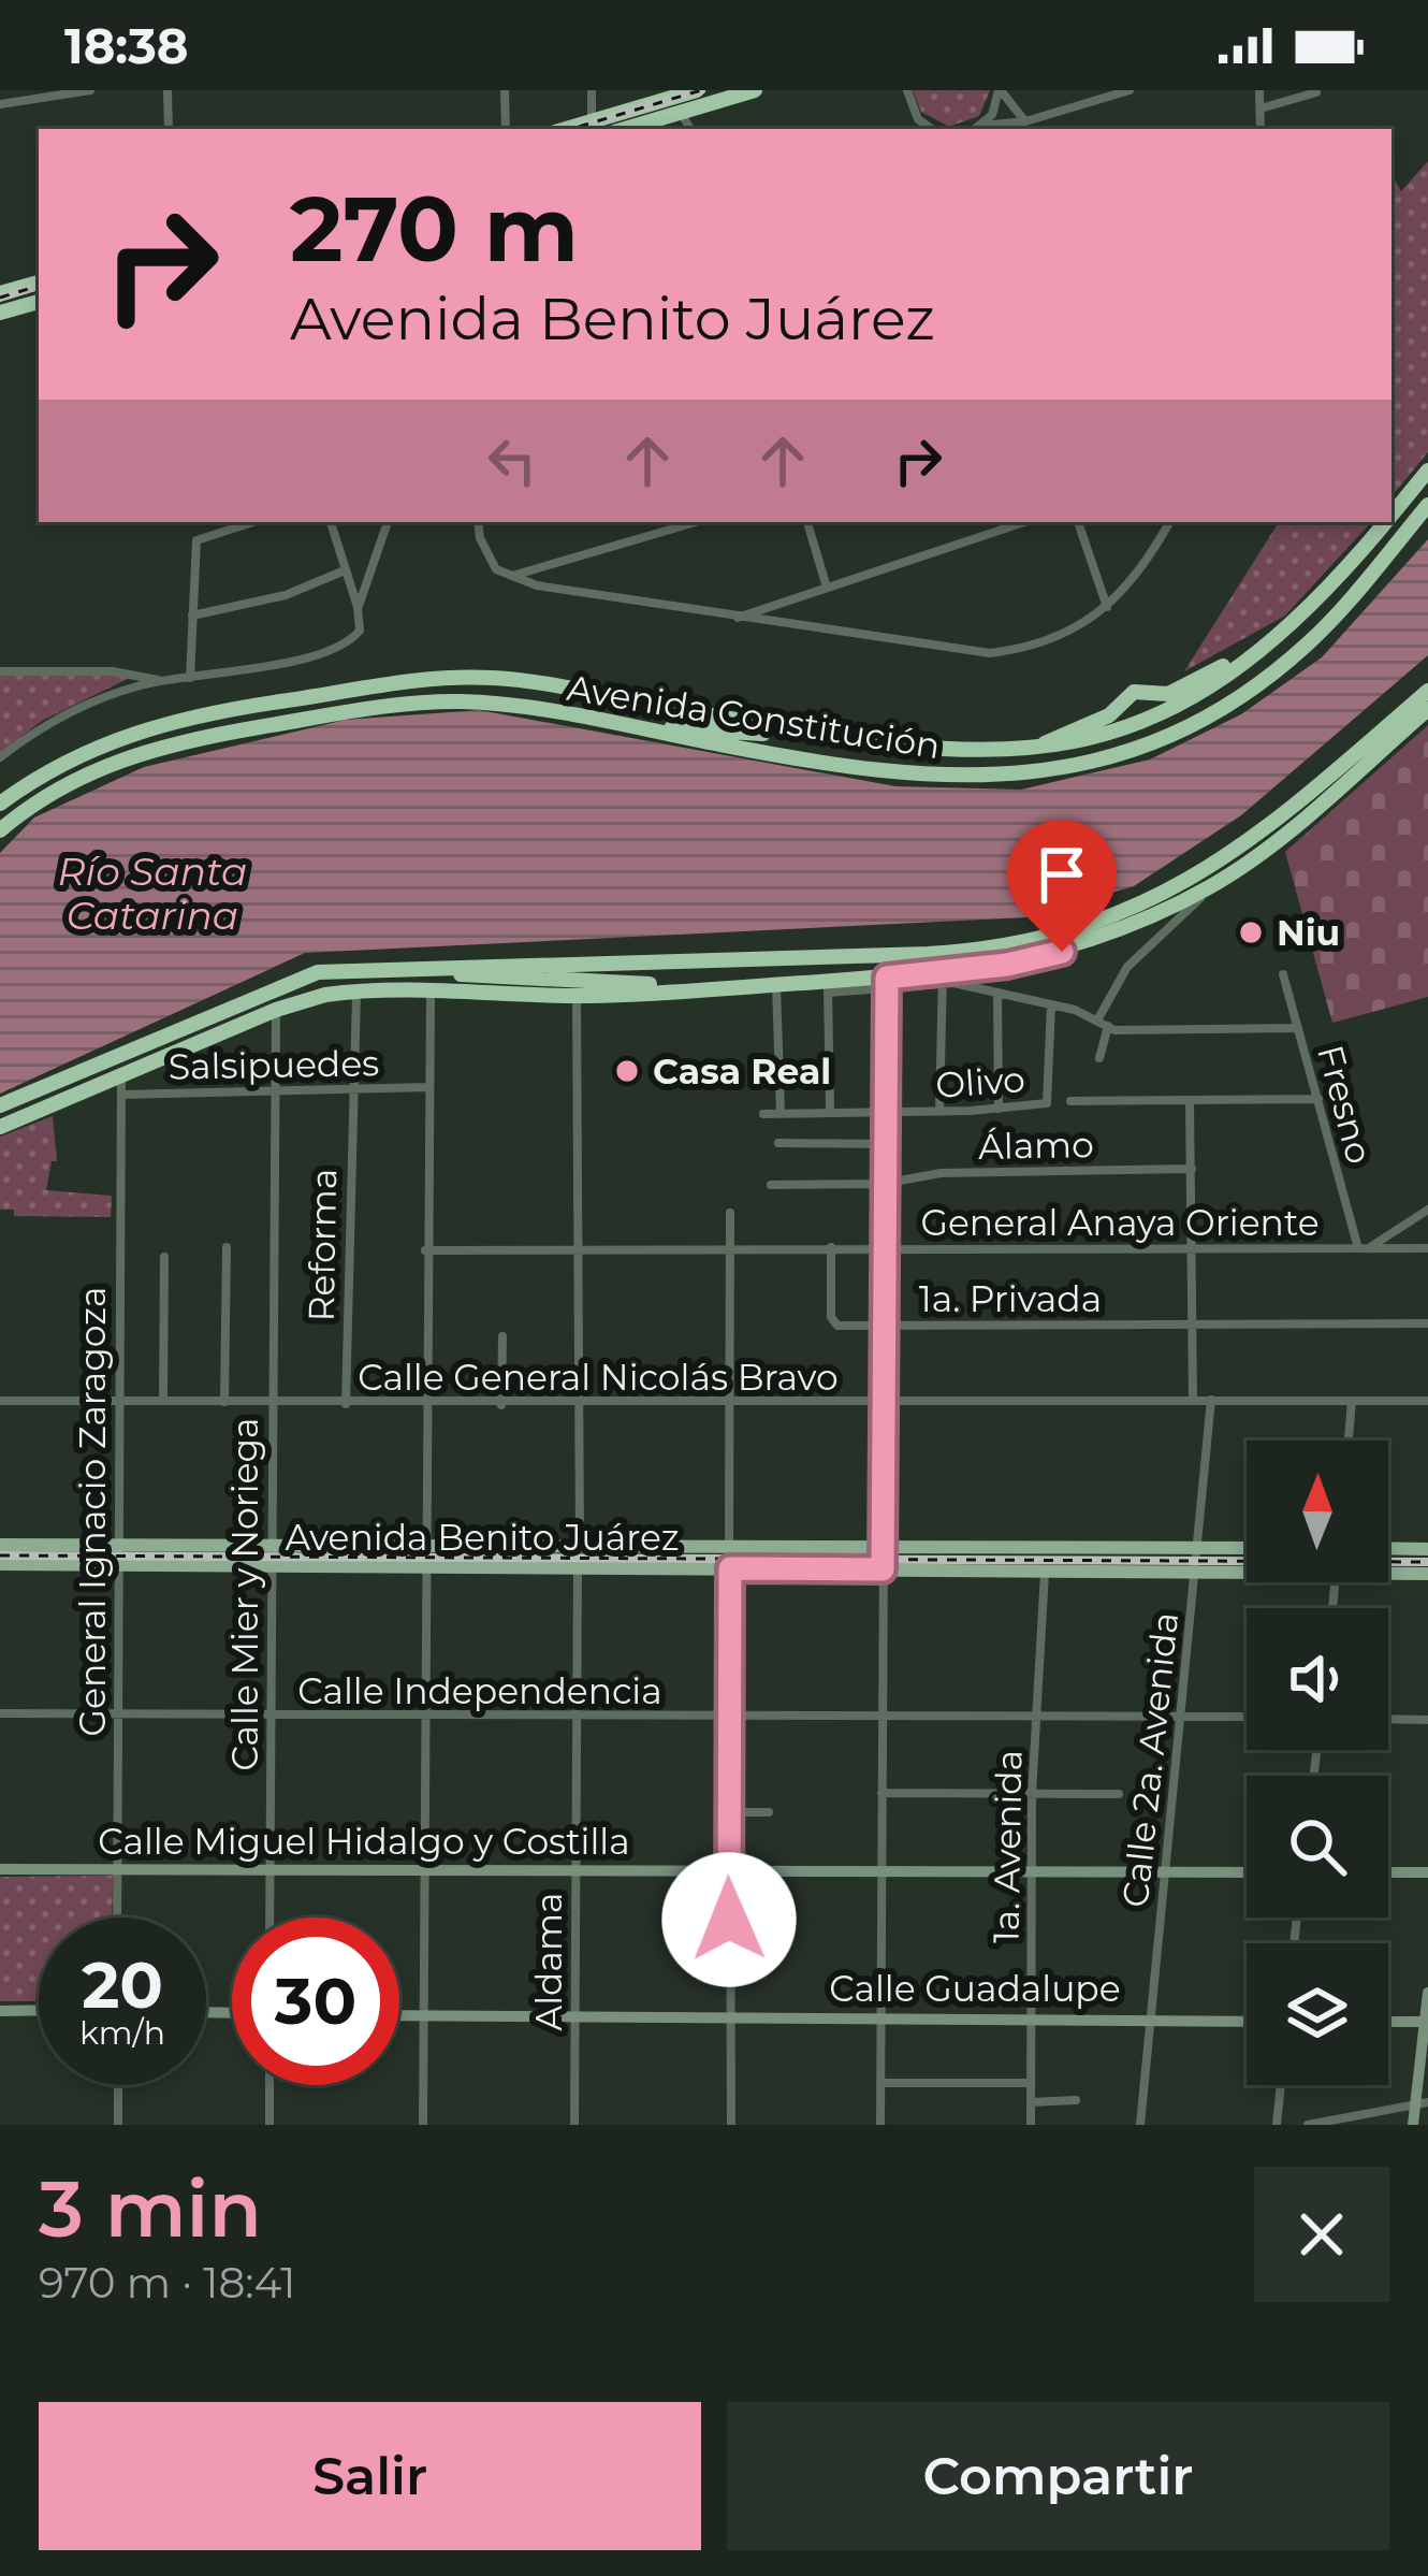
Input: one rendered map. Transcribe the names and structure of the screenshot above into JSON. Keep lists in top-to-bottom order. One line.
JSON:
{"streets":{"highway":["Avenida Constitución"],"main road":["Avenida Benito Juárez"],"street":["Salsipuedes","Olivo","Fresno","Álamo","General Anaya Oriente","Reforma","1a. Privada","Calle General Nicolás Bravo","General Ignacio Zaragoza","Calle Mier y Noriega","Calle Independencia","Calle 2a. Avenida","Calle Miguel Hidalgo y Costilla","1a. Avenida","Aldama","Calle Guadalupe"]},"crossings":[["Salsipuedes","Reforma"],["Salsipuedes","General Ignacio Zaragoza"],["Salsipuedes","Calle Mier y Noriega"],["Olivo","Fresno"],["Fresno","General Anaya Oriente"],["General Anaya Oriente","1a. Privada"],["Reforma","Calle General Nicolás Bravo"],["Calle General Nicolás Bravo","General Ignacio Zaragoza"],["Calle General Nicolás Bravo","Calle Mier y Noriega"],["Calle General Nicolás Bravo","Calle 2a. Avenida"],["General Ignacio Zaragoza","Avenida Benito Juárez"],["General Ignacio Zaragoza","Calle Independencia"],["General Ignacio Zaragoza","Calle Miguel Hidalgo y Costilla"],["Avenida Benito Juárez","Calle Mier y Noriega"],["Avenida Benito Juárez","Calle 2a. Avenida"],["Avenida Benito Juárez","1a. Avenida"],["Avenida Benito Juárez","Aldama"],["Calle Mier y Noriega","Calle Independencia"],["Calle Mier y Noriega","Calle Miguel Hidalgo y Costilla"],["Calle Independencia","Calle 2a. Avenida"],["Calle Independencia","1a. Avenida"],["Calle Independencia","Aldama"],["Calle 2a. Avenida","Calle Miguel Hidalgo y Costilla"],["Calle 2a. Avenida","Calle Guadalupe"],["Calle Miguel Hidalgo y Costilla","1a. Avenida"],["Calle Miguel Hidalgo y Costilla","Aldama"],["1a. Avenida","Calle Guadalupe"],["Aldama","Calle Guadalupe"]],"water":["Río Santa Catarina"],"places":["Niu","Casa Real"],"north":"top","page":{"status":"18:38","turn":["270 m","Avenida Benito Juárez"],"speed":"20 km/h","limit":"30","heading":["3 min","970 m · 18:41"],"buttons":["Salir","Compartir"]}}
